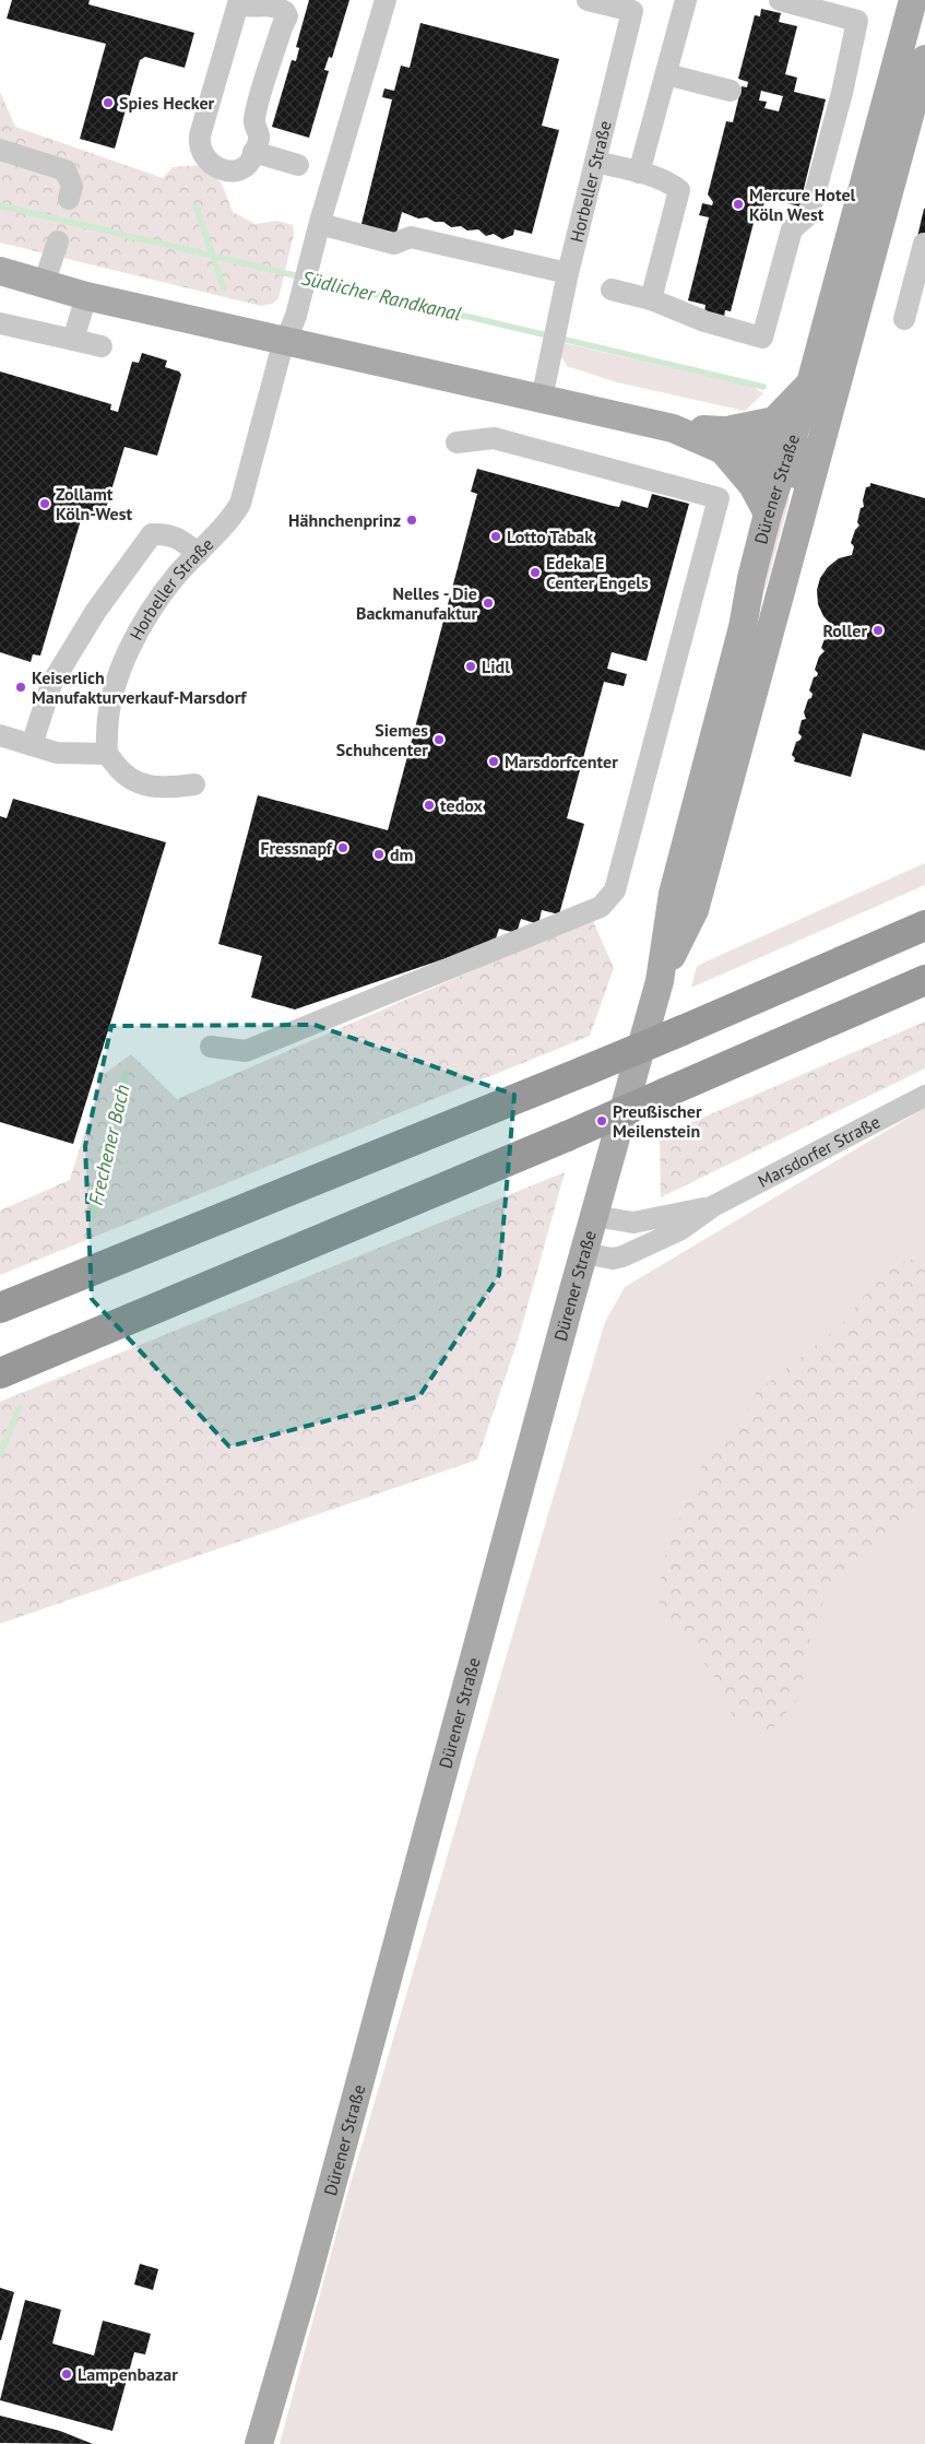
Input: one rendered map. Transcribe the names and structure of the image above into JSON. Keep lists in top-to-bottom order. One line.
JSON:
{"streets":{"main road":["Dürener Straße"],"street":["Horbeller Straße","Marsdorfer Straße"]},"crossings":[["Dürener Straße","Marsdorfer Straße"]],"water":["Südlicher Randkanal","Frechener Bach"],"places":["Spies Hecker","Mercure Hotel Köln West","Zollamt Köln-West","Hähnchenprinz","Lotto Tabak","Edeka E Center Engels","Nelles - Die Backmanufaktur","Roller","Lidl","Keiserlich Manufakturverkauf-Marsdorf","Siemes Schuhcenter","Marsdorfcenter","tedox","Fressnapf","dm","Preußischer Meilenstein","Lampenbazar"]}
